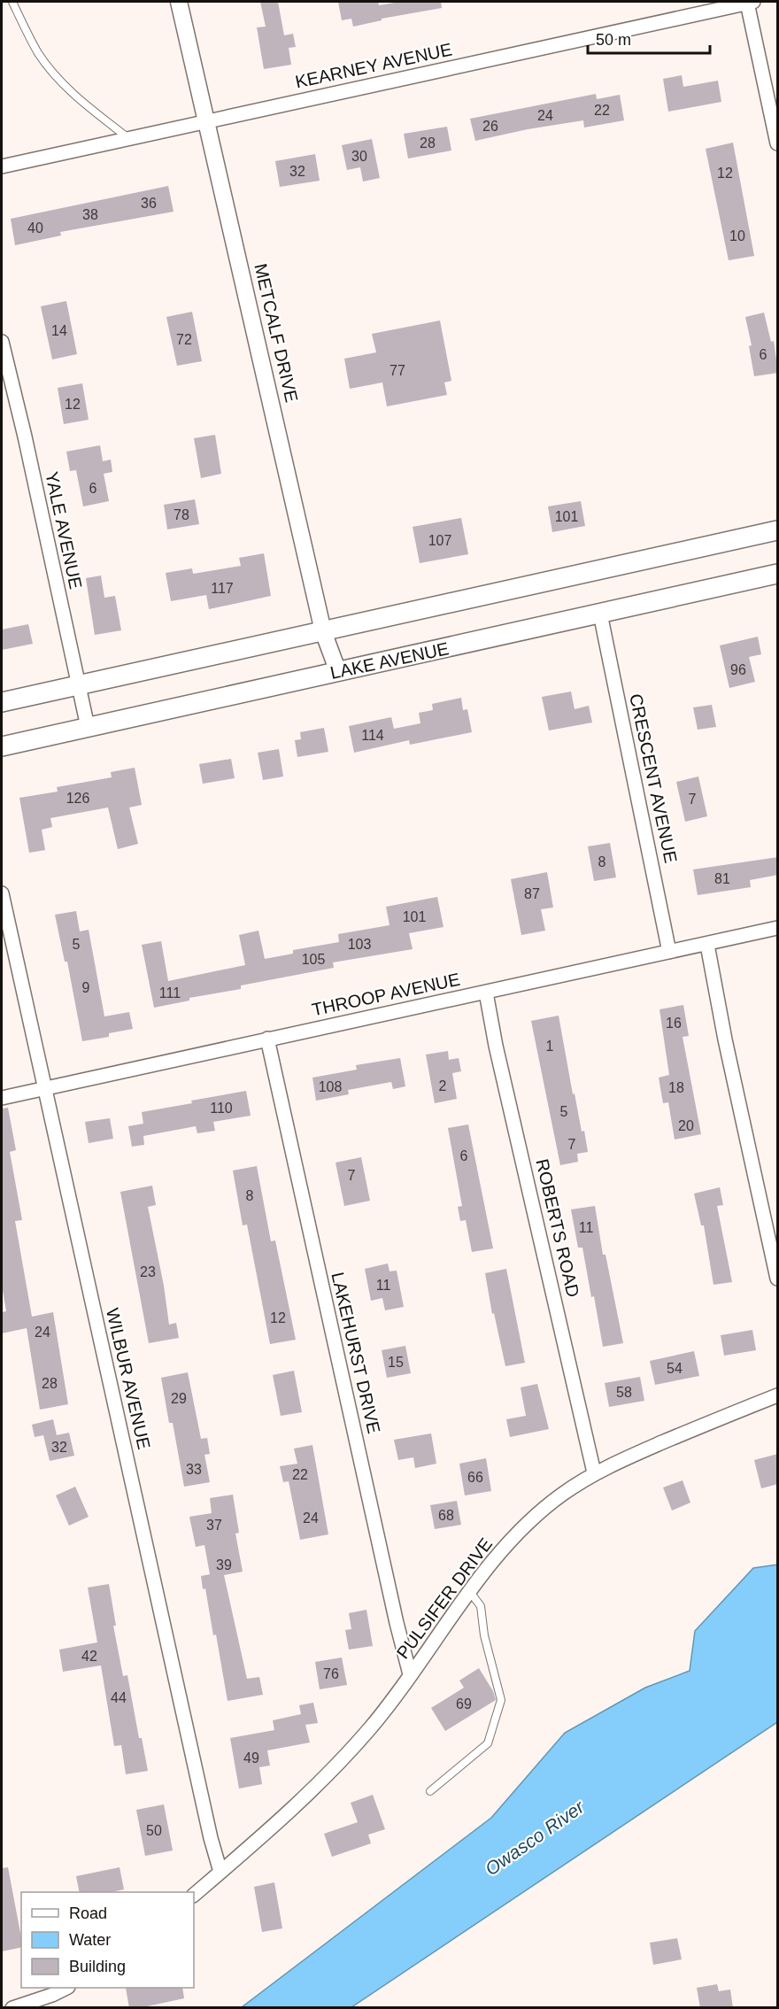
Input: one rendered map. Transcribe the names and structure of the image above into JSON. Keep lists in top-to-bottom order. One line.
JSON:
{"streets":{"main road":["LAKE AVENUE"],"street":["KEARNEY AVENUE","METCALF DRIVE","YALE AVENUE","CRESCENT AVENUE","THROOP AVENUE","ROBERTS ROAD","LAKEHURST DRIVE","WILBUR AVENUE","PULSIFER DRIVE"]},"crossings":[["KEARNEY AVENUE","METCALF DRIVE"],["METCALF DRIVE","LAKE AVENUE"],["YALE AVENUE","LAKE AVENUE"],["LAKE AVENUE","CRESCENT AVENUE"],["CRESCENT AVENUE","THROOP AVENUE"],["THROOP AVENUE","ROBERTS ROAD"],["THROOP AVENUE","LAKEHURST DRIVE"],["THROOP AVENUE","WILBUR AVENUE"],["ROBERTS ROAD","PULSIFER DRIVE"],["LAKEHURST DRIVE","PULSIFER DRIVE"],["WILBUR AVENUE","PULSIFER DRIVE"]],"water":["Owasco River"],"house_numbers":["22","24","26","28","30","32","12","36","38","40","10","14","72","6","77","12","6","78","101","107","117","96","114","126","7","8","81","87","101","5","103","105","9","111","16","1","2","108","18","110","5","20","7","6","7","8","11","23","11","12","24","15","54","28","58","29","32","33","22","66","68","24","37","39","42","76","44","69","49","50"],"legend":["Road","Water","Building"],"scale_bar":"50 m"}
